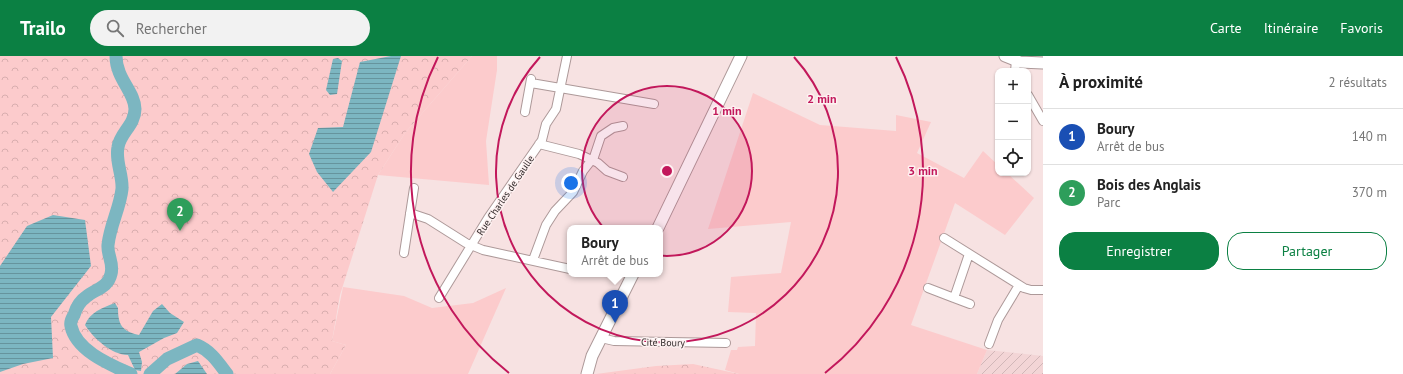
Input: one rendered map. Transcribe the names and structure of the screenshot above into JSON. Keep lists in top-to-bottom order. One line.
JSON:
{"streets":{"street":["Rue Charles de Gaulle","Cité Boury"]},"page":{"header":"Trailo","search":"Rechercher","nav":["Carte","Itinéraire","Favoris"],"heading":["À proximité","2 résultats"],"map_buttons":["+","−"],"list":[{"mark":"1","name":"Boury","note":"Arrêt de bus","value":"140 m"},{"mark":"2","name":"Bois des Anglais","note":"Parc","value":"370 m"}],"pins":["2","1"],"buttons":["Enregistrer","Partager"],"popup":["Boury","Arrêt de bus"]},"rings":["2 min","1 min","3 min"]}
